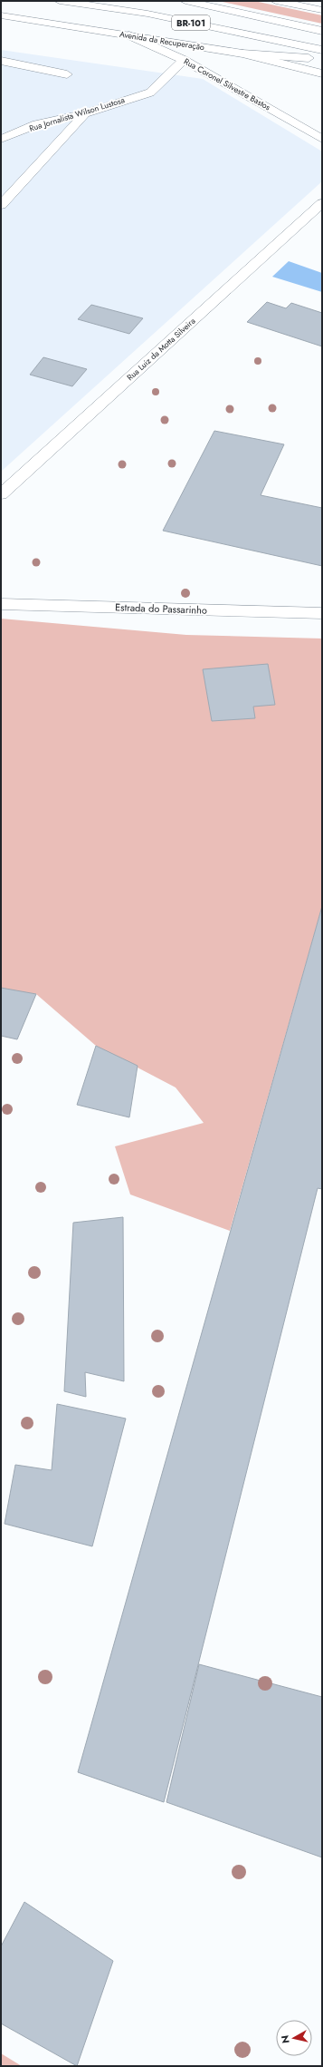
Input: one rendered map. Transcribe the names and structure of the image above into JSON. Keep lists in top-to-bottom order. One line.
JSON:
{"streets":{"main road":["BR-101","Avenida da Recuperação","Rua Coronel Silvestre Bastos","Rua Jornalista Wilson Lustosa","Rua Luiz da Motta Silveira","Estrada do Passarinho"]},"crossings":[["Avenida da Recuperação","Rua Coronel Silvestre Bastos"],["Rua Coronel Silvestre Bastos","Rua Jornalista Wilson Lustosa"]],"north":"left"}
